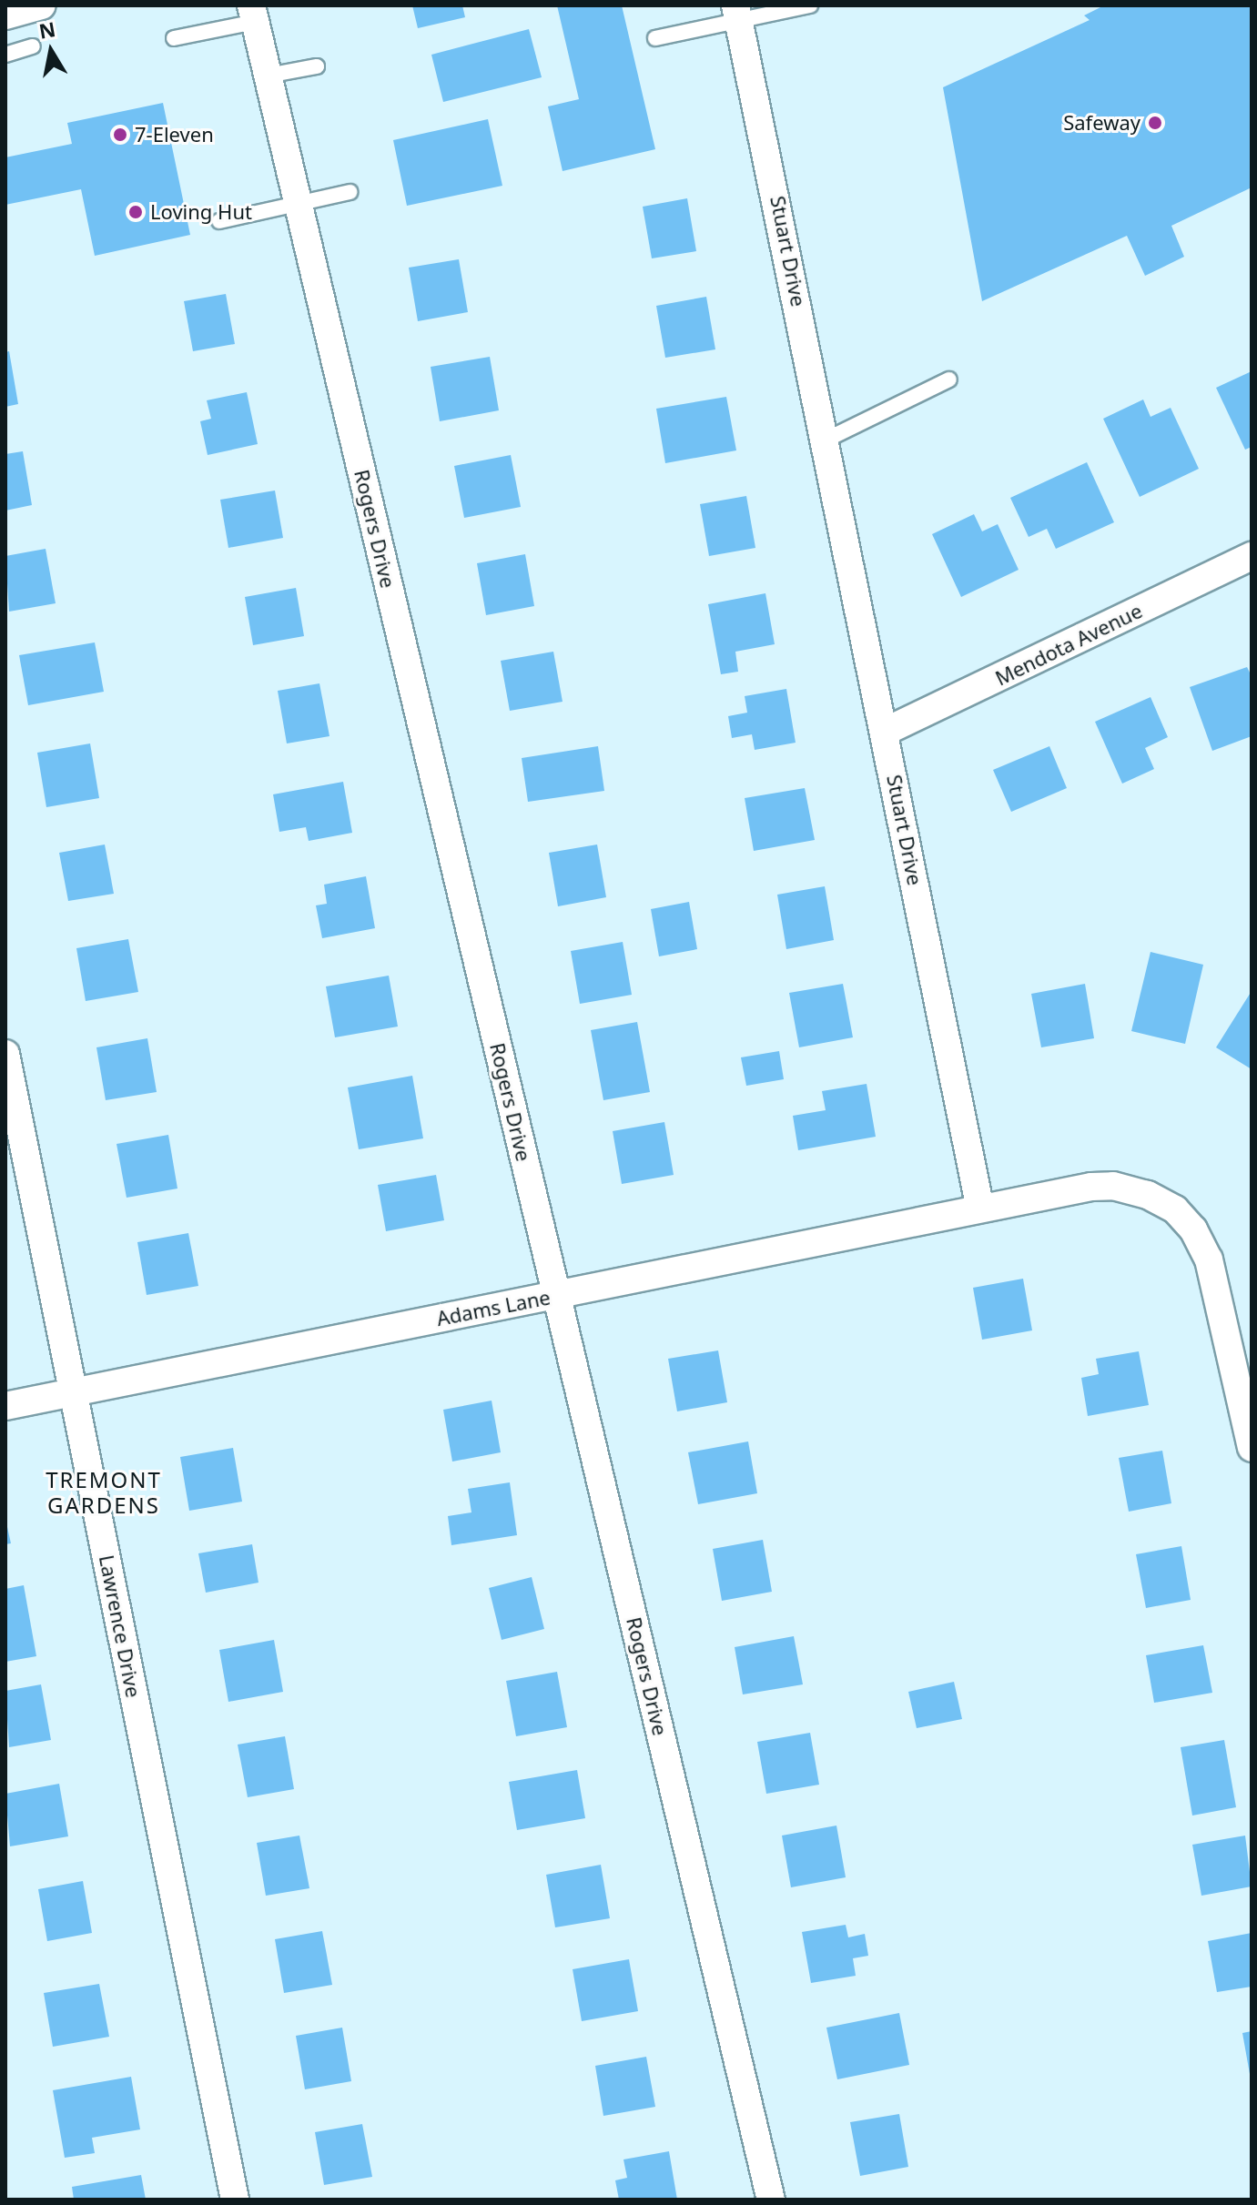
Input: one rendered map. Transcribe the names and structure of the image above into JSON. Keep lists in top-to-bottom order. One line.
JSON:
{"streets":{"street":["Stuart Drive","Rogers Drive","Mendota Avenue","Adams Lane","Lawrence Drive"]},"crossings":[["Stuart Drive","Mendota Avenue"],["Stuart Drive","Adams Lane"],["Rogers Drive","Adams Lane"],["Adams Lane","Lawrence Drive"]],"districts":["TREMONT GARDENS"],"places":["Safeway","7-Eleven","Loving Hut"],"north":"top"}
